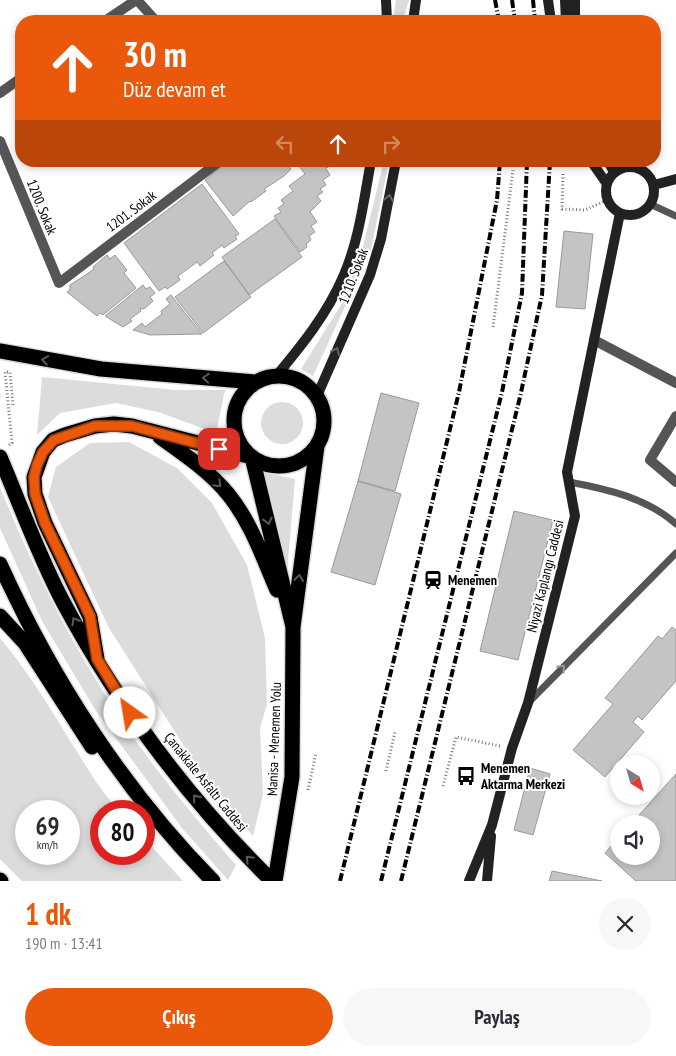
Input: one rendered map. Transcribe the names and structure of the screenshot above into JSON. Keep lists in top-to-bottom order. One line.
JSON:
{"streets":{"highway":["Manisa - Menemen Yolu","Çanakkale Asfaltı Caddesi"],"street":["1200. Sokak","1201. Sokak","1210. Sokak","Niyazi Kaplangı Caddesi"]},"crossings":[["1200. Sokak","1201. Sokak"],["1210. Sokak","Manisa - Menemen Yolu"],["Manisa - Menemen Yolu","Çanakkale Asfaltı Caddesi"]],"places":{"station":["Menemen"],"bus stop":["Menemen Aktarma Merkezi"]},"north":"bottom right","page":{"turn":["30 m","Düz devam et"],"speed":"69 km/h","limit":"80","heading":["1 dk","190 m · 13:41"],"buttons":["Çıkış","Paylaş"]}}
